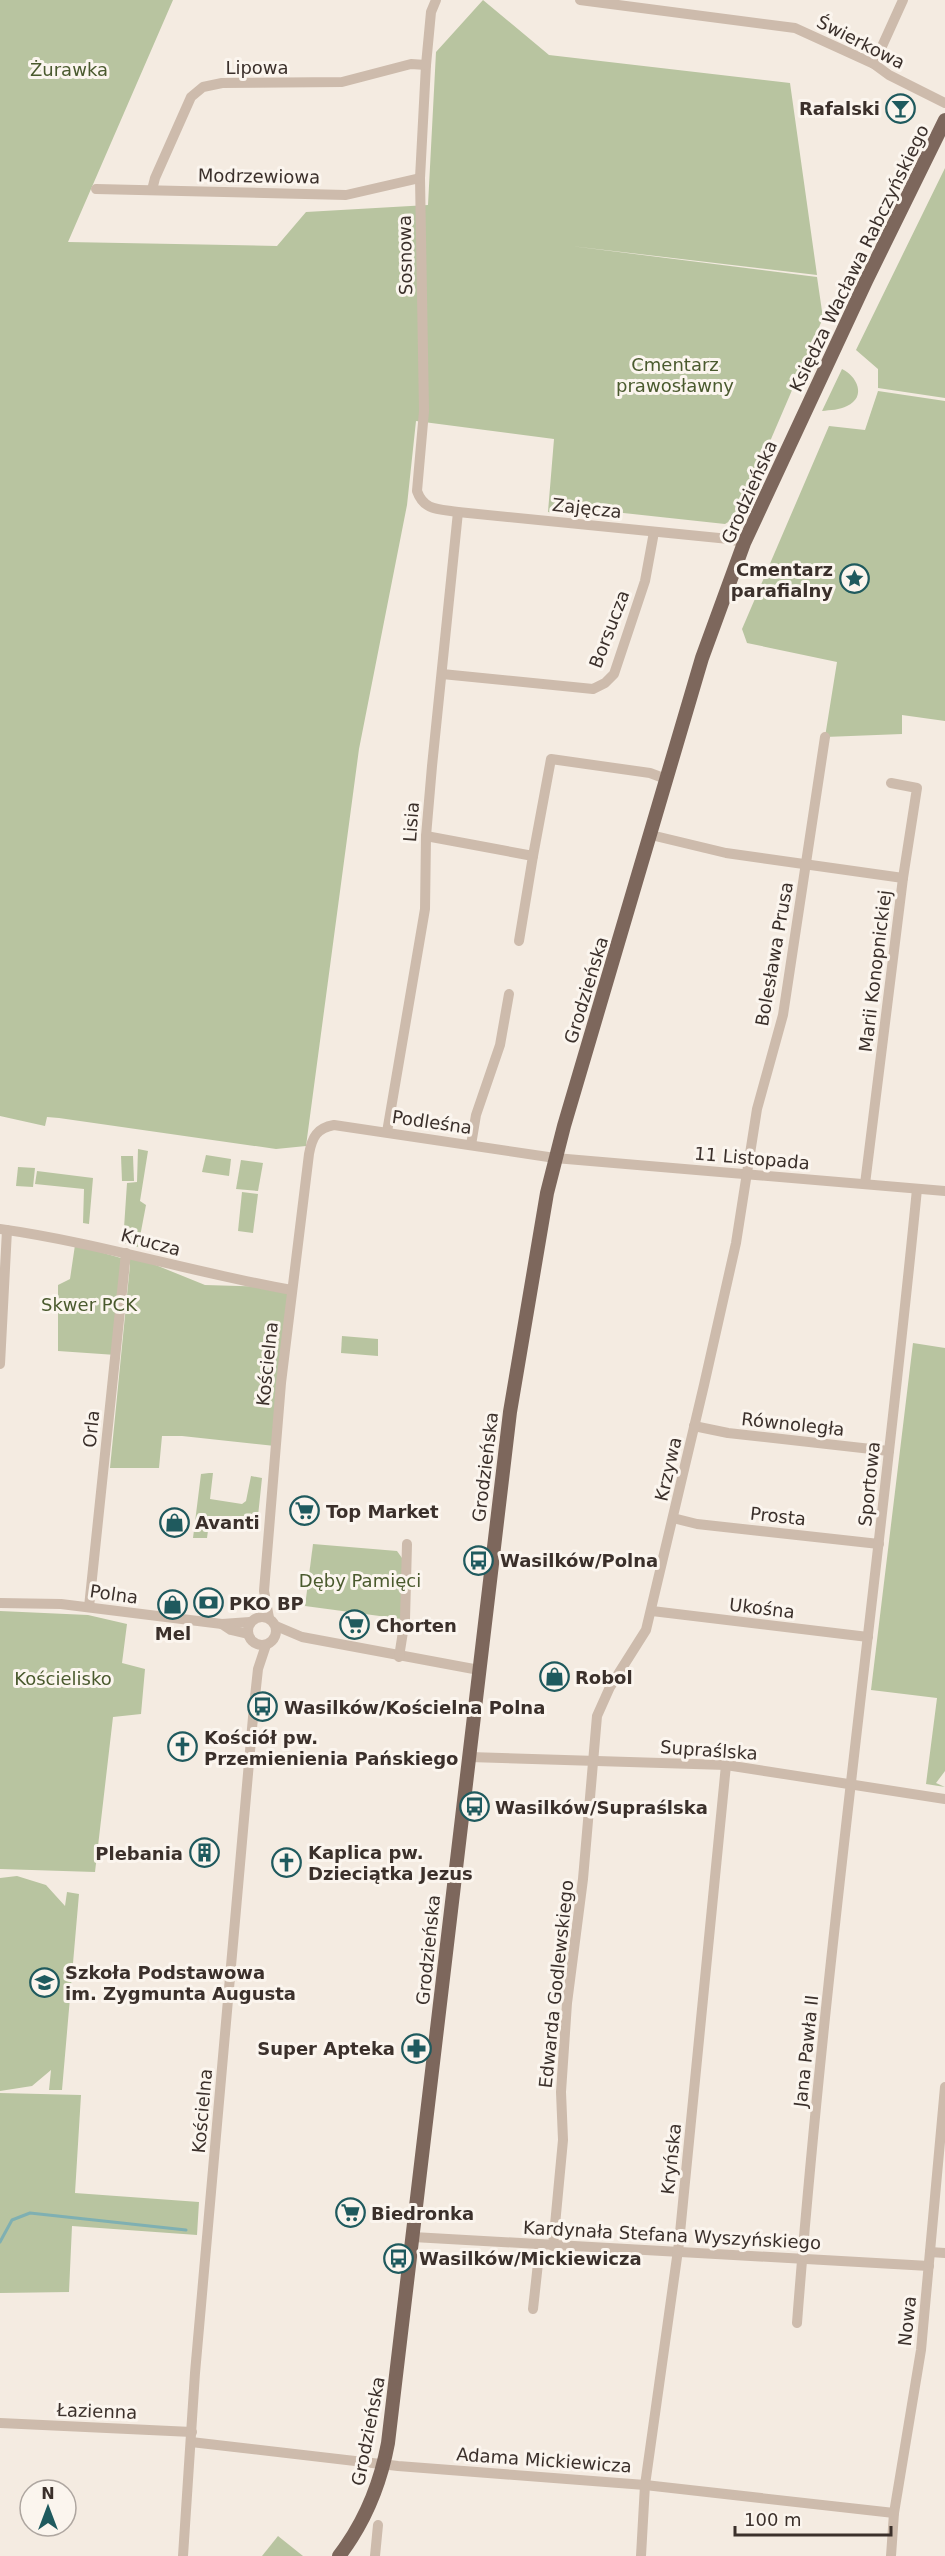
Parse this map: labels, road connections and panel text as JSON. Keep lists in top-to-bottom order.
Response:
{
  "streets": {
    "main road": ["Księdza Wacława Rabczyńskiego", "Grodzieńska"],
    "street": [
      "Świerkowa",
      "Lipowa",
      "Modrzewiowa",
      "Sosnowa",
      "Zajęcza",
      "Borsucza",
      "Lisia",
      "Bolesława Prusa",
      "Marii Konopnickiej",
      "Podleśna",
      "11 Listopada",
      "Krucza",
      "Kościelna",
      "Równoległa",
      "Orla",
      "Krzywa",
      "Sportowa",
      "Prosta",
      "Polna",
      "Ukośna",
      "Supraślska",
      "Edwarda Godlewskiego",
      "Jana Pawła II",
      "Kryńska",
      "Kardynała Stefana Wyszyńskiego",
      "Nowa",
      "Łazienna",
      "Adama Mickiewicza"
    ]
  },
  "crossings": [
    ["Lipowa", "Modrzewiowa"],
    ["Lipowa", "Sosnowa"],
    ["Modrzewiowa", "Sosnowa"],
    ["Sosnowa", "Zajęcza"],
    ["Księdza Wacława Rabczyńskiego", "Grodzieńska"],
    ["Grodzieńska", "Zajęcza"],
    ["Grodzieńska", "Podleśna"],
    ["Grodzieńska", "11 Listopada"],
    ["Grodzieńska", "Supraślska"],
    ["Grodzieńska", "Kardynała Stefana Wyszyńskiego"],
    ["Grodzieńska", "Adama Mickiewicza"],
    ["Zajęcza", "Borsucza"],
    ["Zajęcza", "Lisia"],
    ["Borsucza", "Lisia"],
    ["Lisia", "Podleśna"],
    ["Bolesława Prusa", "11 Listopada"],
    ["Bolesława Prusa", "Krzywa"],
    ["Marii Konopnickiej", "11 Listopada"],
    ["Podleśna", "11 Listopada"],
    ["Podleśna", "Kościelna"],
    ["11 Listopada", "Krzywa"],
    ["11 Listopada", "Sportowa"],
    ["Krucza", "Kościelna"],
    ["Krucza", "Orla"],
    ["Kościelna", "Polna"],
    ["Kościelna", "Łazienna"],
    ["Kościelna", "Adama Mickiewicza"],
    ["Równoległa", "Krzywa"],
    ["Równoległa", "Sportowa"],
    ["Orla", "Polna"],
    ["Krzywa", "Prosta"],
    ["Krzywa", "Ukośna"],
    ["Krzywa", "Supraślska"],
    ["Krzywa", "Edwarda Godlewskiego"],
    ["Sportowa", "Prosta"],
    ["Sportowa", "Ukośna"],
    ["Sportowa", "Supraślska"],
    ["Sportowa", "Jana Pawła II"],
    ["Supraślska", "Edwarda Godlewskiego"],
    ["Supraślska", "Jana Pawła II"],
    ["Supraślska", "Kryńska"],
    ["Edwarda Godlewskiego", "Kardynała Stefana Wyszyńskiego"],
    ["Jana Pawła II", "Kardynała Stefana Wyszyńskiego"],
    ["Kryńska", "Kardynała Stefana Wyszyńskiego"],
    ["Kryńska", "Adama Mickiewicza"],
    ["Kardynała Stefana Wyszyńskiego", "Nowa"],
    ["Nowa", "Adama Mickiewicza"],
    ["Łazienna", "Adama Mickiewicza"]
  ],
  "parks": [
    "Żurawka",
    "Cmentarz prawosławny",
    "Skwer PCK",
    "Dęby Pamięci",
    "Kościelisko"
  ],
  "places": {
    "bar": ["Rafalski"],
    "place": ["Cmentarz parafialny"],
    "supermarket": ["Top Market", "Chorten", "Biedronka"],
    "shop": ["Avanti", "Mel", "Robol"],
    "bus stop": [
      "Wasilków/Polna",
      "Wasilków/Kościelna Polna",
      "Wasilków/Supraślska",
      "Wasilków/Mickiewicza"
    ],
    "bank": ["PKO BP"],
    "church": ["Kościół pw. Przemienienia Pańskiego", "Kaplica pw. Dzieciątka Jezus"],
    "building": ["Plebania"],
    "school or university": ["Szkoła Podstawowa im. Zygmunta Augusta"],
    "pharmacy": ["Super Apteka"]
  },
  "scale_bar": "100 m",
  "north": "top"
}
